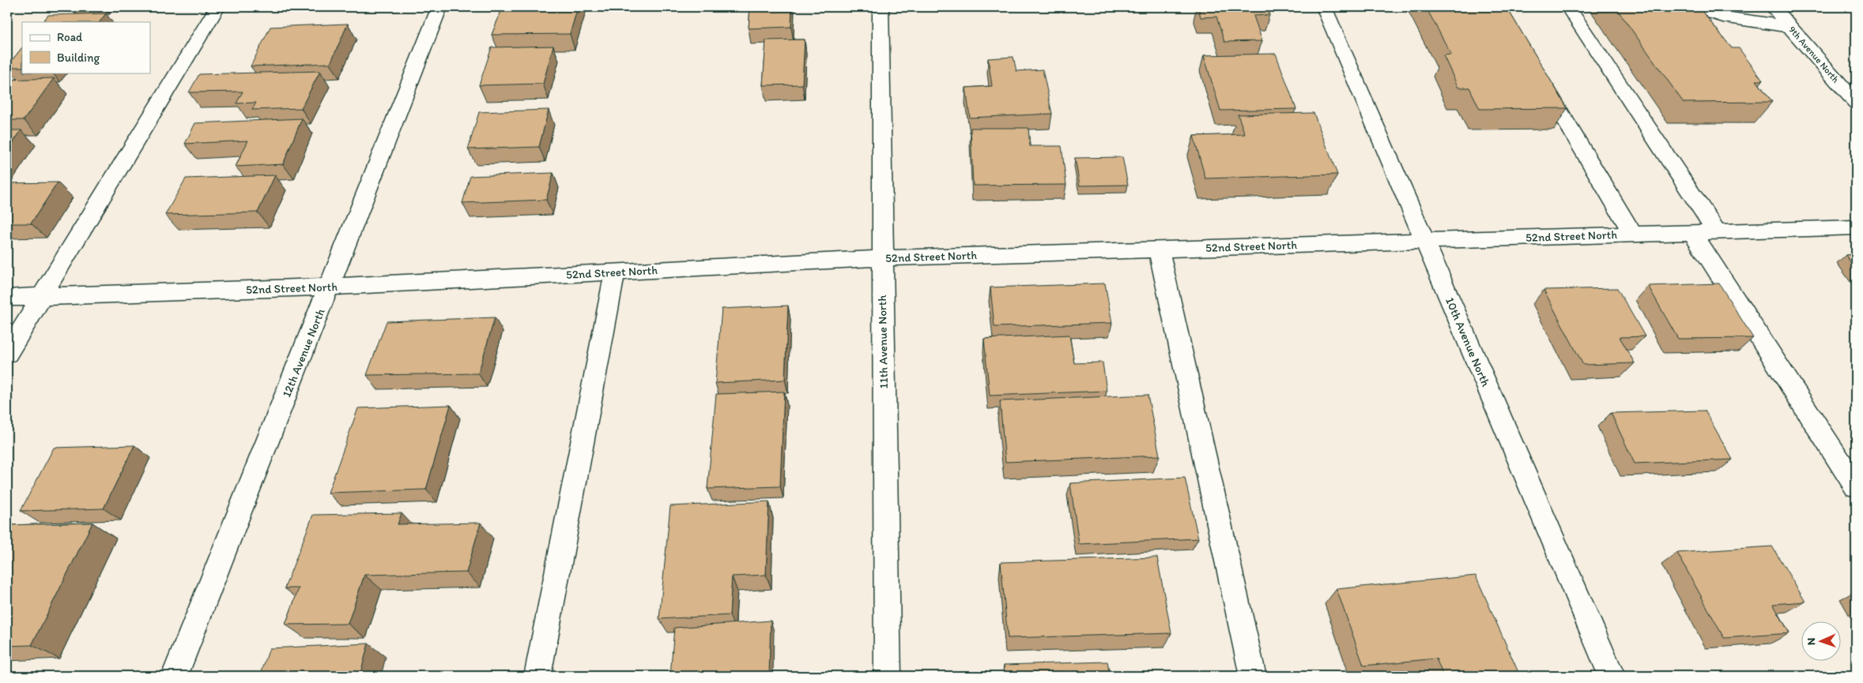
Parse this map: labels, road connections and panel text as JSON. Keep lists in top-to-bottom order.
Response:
{
  "streets": {
    "street": [
      "9th Avenue North",
      "52nd Street North",
      "11th Avenue North",
      "10th Avenue North",
      "12th Avenue North"
    ]
  },
  "crossings": [
    ["52nd Street North", "11th Avenue North"],
    ["52nd Street North", "10th Avenue North"],
    ["52nd Street North", "12th Avenue North"]
  ],
  "legend": ["Road", "Building"],
  "north": "left"
}
